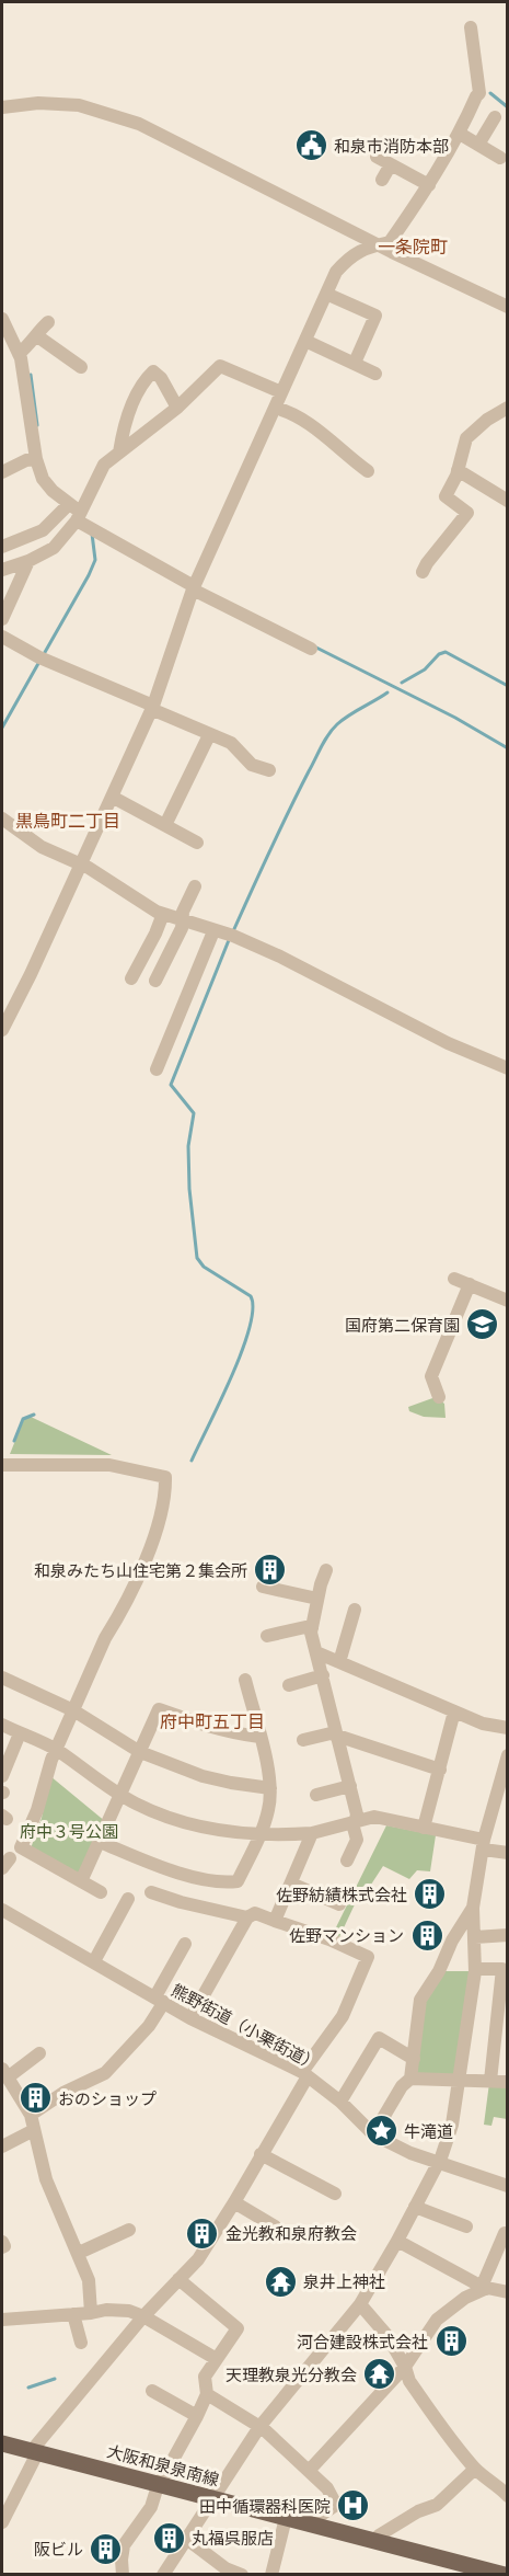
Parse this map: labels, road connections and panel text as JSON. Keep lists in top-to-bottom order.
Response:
{
  "streets": {
    "main road": ["大阪和泉泉南線"],
    "street": ["熊野街道（小栗街道）"]
  },
  "districts": ["一条院町", "黒鳥町二丁目", "府中町五丁目"],
  "parks": ["府中３号公園"],
  "places": {
    "public building": ["和泉市消防本部"],
    "school or university": ["国府第二保育園"],
    "building": [
      "和泉みたち山住宅第２集会所",
      "佐野紡績株式会社",
      "佐野マンション",
      "おのショップ",
      "金光教和泉府教会",
      "河合建設株式会社",
      "丸福呉服店",
      "阪ビル"
    ],
    "place": ["牛滝道"],
    "temple": ["泉井上神社", "天理教泉光分教会"],
    "hospital": ["田中循環器科医院"]
  }
}
